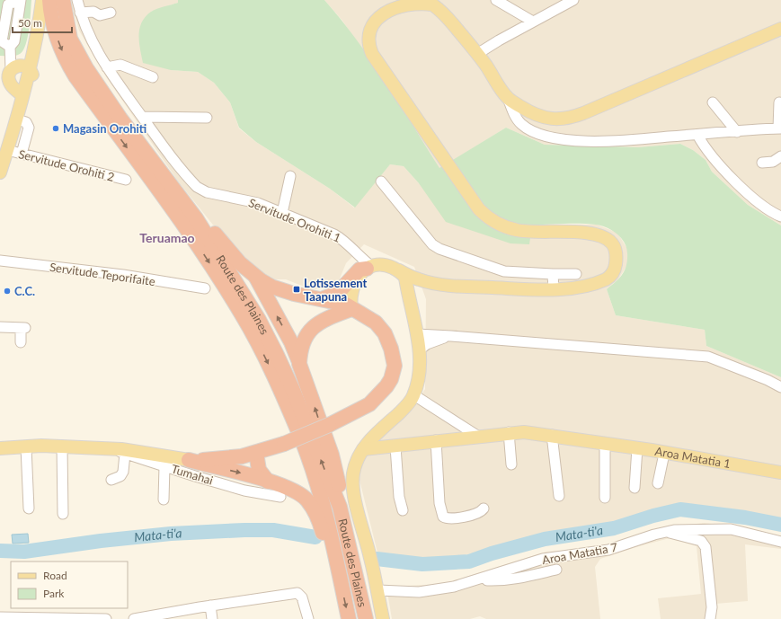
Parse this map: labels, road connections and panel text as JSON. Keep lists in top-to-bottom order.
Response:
{
  "streets": {
    "highway": ["Route des Plaines"],
    "main road": ["Aroa Matatia 1"],
    "street": [
      "Servitude Orohiti 2",
      "Servitude Orohiti 1",
      "Servitude Teporifaite",
      "Tumahai",
      "Aroa Matatia 7"
    ]
  },
  "crossings": [
    ["Route des Plaines", "Aroa Matatia 1"],
    ["Route des Plaines", "Aroa Matatia 7"]
  ],
  "districts": ["Teruamao"],
  "water": ["Mata-ti'a"],
  "places": {
    "other": ["Magasin Orohiti", "C.C."],
    "transit": ["Lotissement Taapuna"]
  },
  "legend": ["Road", "Park"],
  "scale_bar": "50 m"
}
